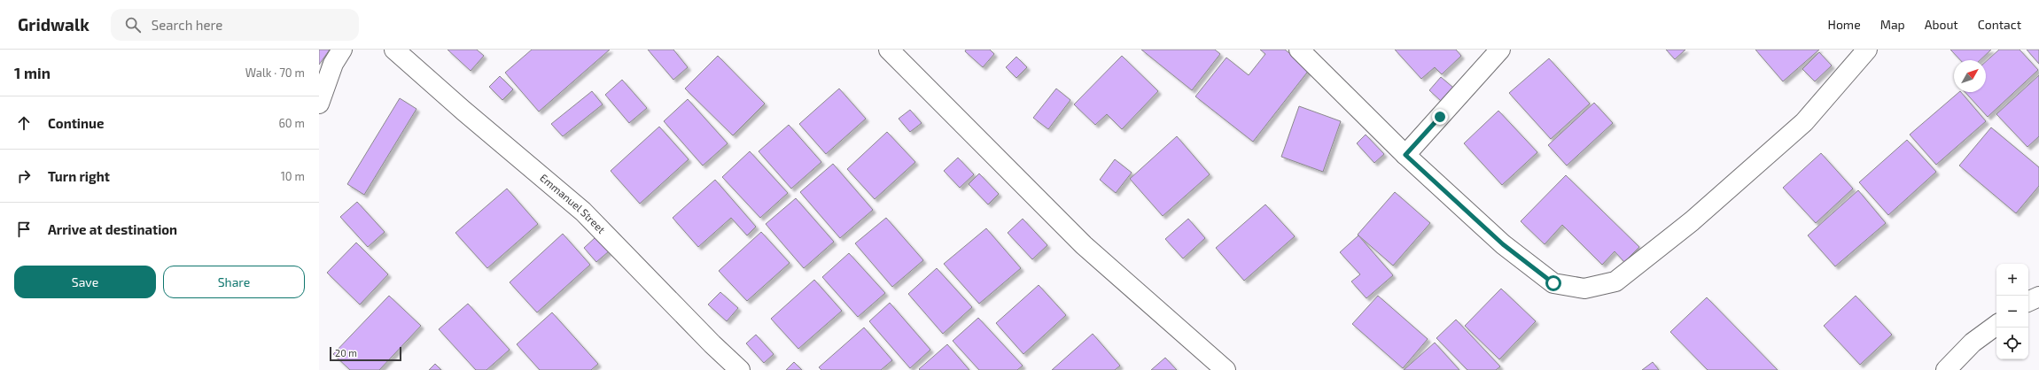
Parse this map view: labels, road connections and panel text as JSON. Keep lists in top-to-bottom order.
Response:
{
  "streets": {
    "street": ["Emmanuel Street"]
  },
  "scale_bar": "20 m",
  "north": "top right",
  "page": {
    "header": "Gridwalk",
    "search": "Search here",
    "nav": [
      "Home",
      "Map",
      "About",
      "Contact"
    ],
    "heading": ["1 min", "Walk · 70 m"],
    "list": [
      ["Continue", "60 m"],
      ["Turn right", "10 m"],
      "Arrive at destination"
    ],
    "buttons": ["Save", "Share"],
    "map_buttons": ["+", "−"],
    "scale": "20 m"
  }
}
